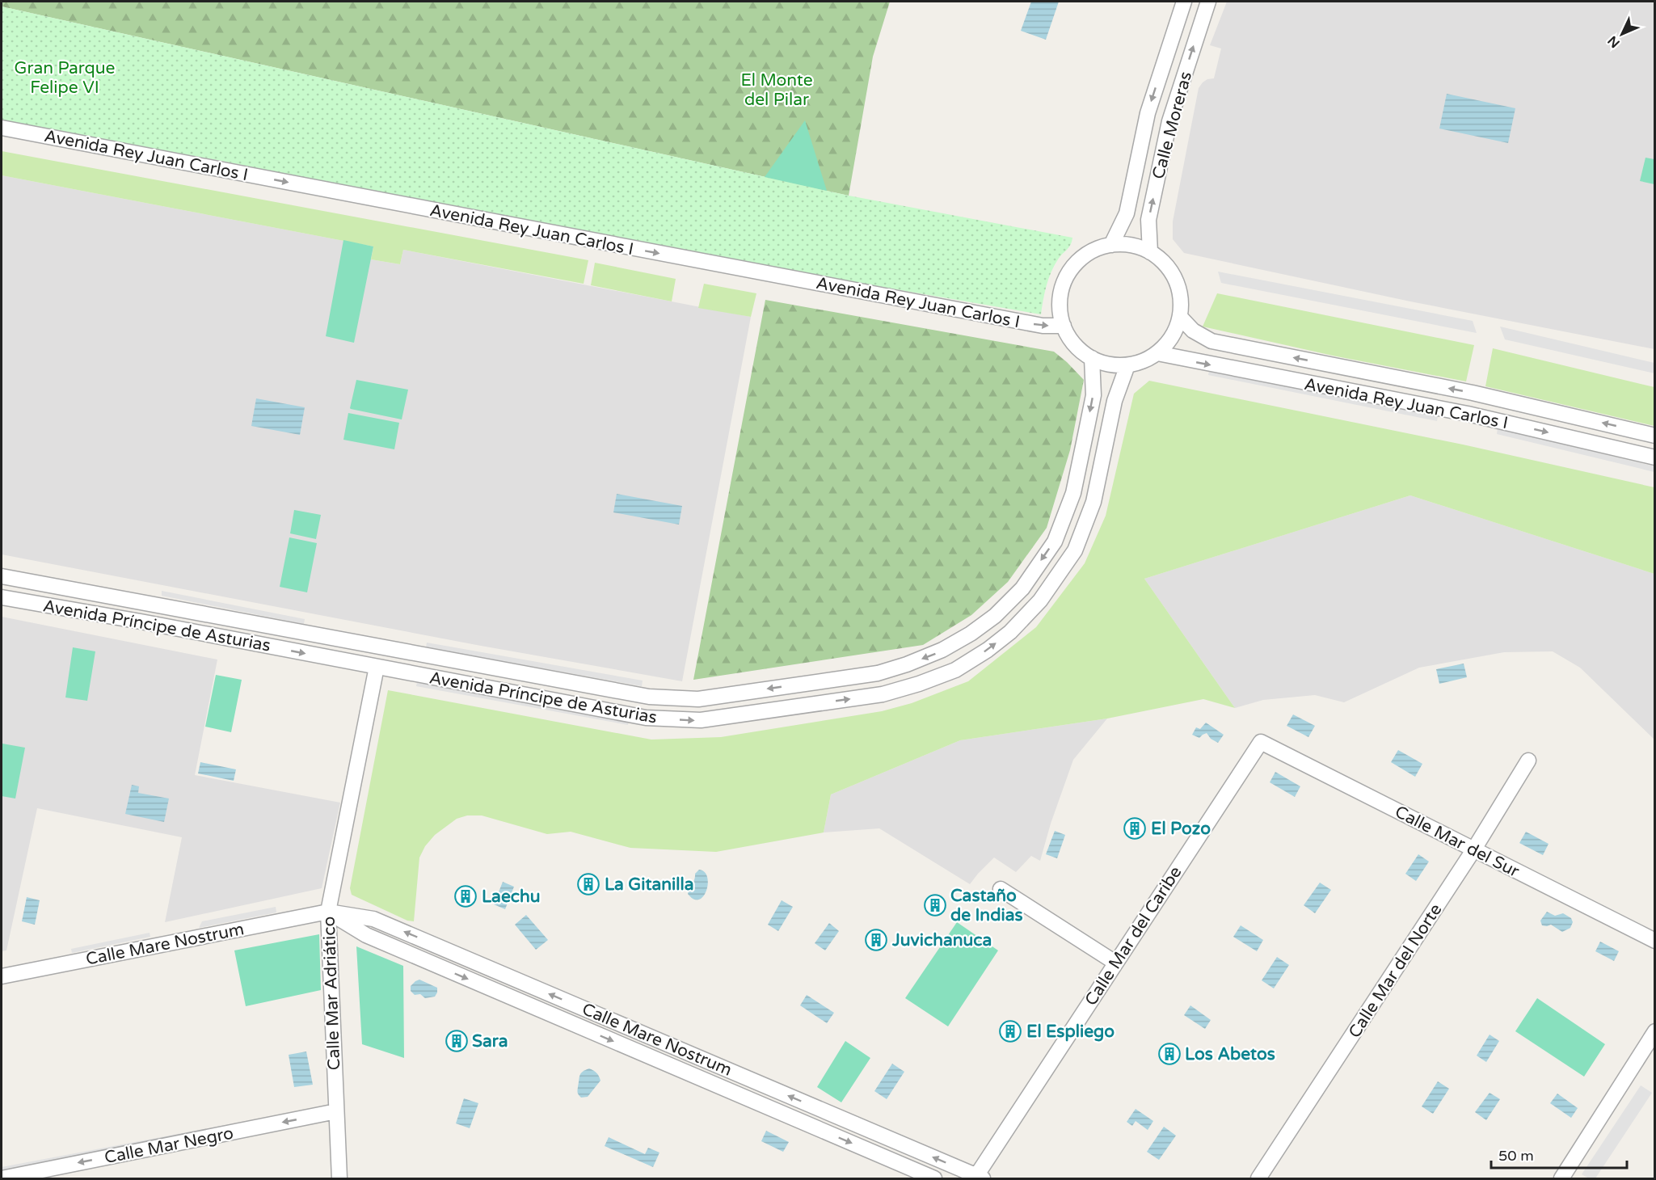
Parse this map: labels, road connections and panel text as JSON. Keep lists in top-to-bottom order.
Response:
{
  "streets": {
    "street": [
      "Calle Moreras",
      "Avenida Rey Juan Carlos I",
      "Avenida Príncipe de Asturias",
      "Calle Mar del Sur",
      "Calle Mar del Caribe",
      "Calle Mare Nostrum",
      "Calle Mar del Norte",
      "Calle Mar Adriático",
      "Calle Mar Negro"
    ]
  },
  "crossings": [
    ["Calle Moreras", "Avenida Rey Juan Carlos I"],
    ["Calle Moreras", "Avenida Príncipe de Asturias"],
    ["Avenida Rey Juan Carlos I", "Avenida Príncipe de Asturias"],
    ["Avenida Príncipe de Asturias", "Calle Mar Adriático"],
    ["Calle Mar del Sur", "Calle Mar del Caribe"],
    ["Calle Mar del Sur", "Calle Mar del Norte"],
    ["Calle Mar del Caribe", "Calle Mare Nostrum"],
    ["Calle Mare Nostrum", "Calle Mar Adriático"],
    ["Calle Mar Adriático", "Calle Mar Negro"]
  ],
  "one_way": ["Calle Mar Negro"],
  "parks": ["Gran Parque Felipe VI", "El Monte del Pilar"],
  "places": {
    "building": [
      "El Pozo",
      "La Gitanilla",
      "Laechu",
      "Castaño de Indias",
      "Juvichanuca",
      "El Espliego",
      "Sara",
      "Los Abetos"
    ]
  },
  "scale_bar": "50 m",
  "north": "bottom left"
}
